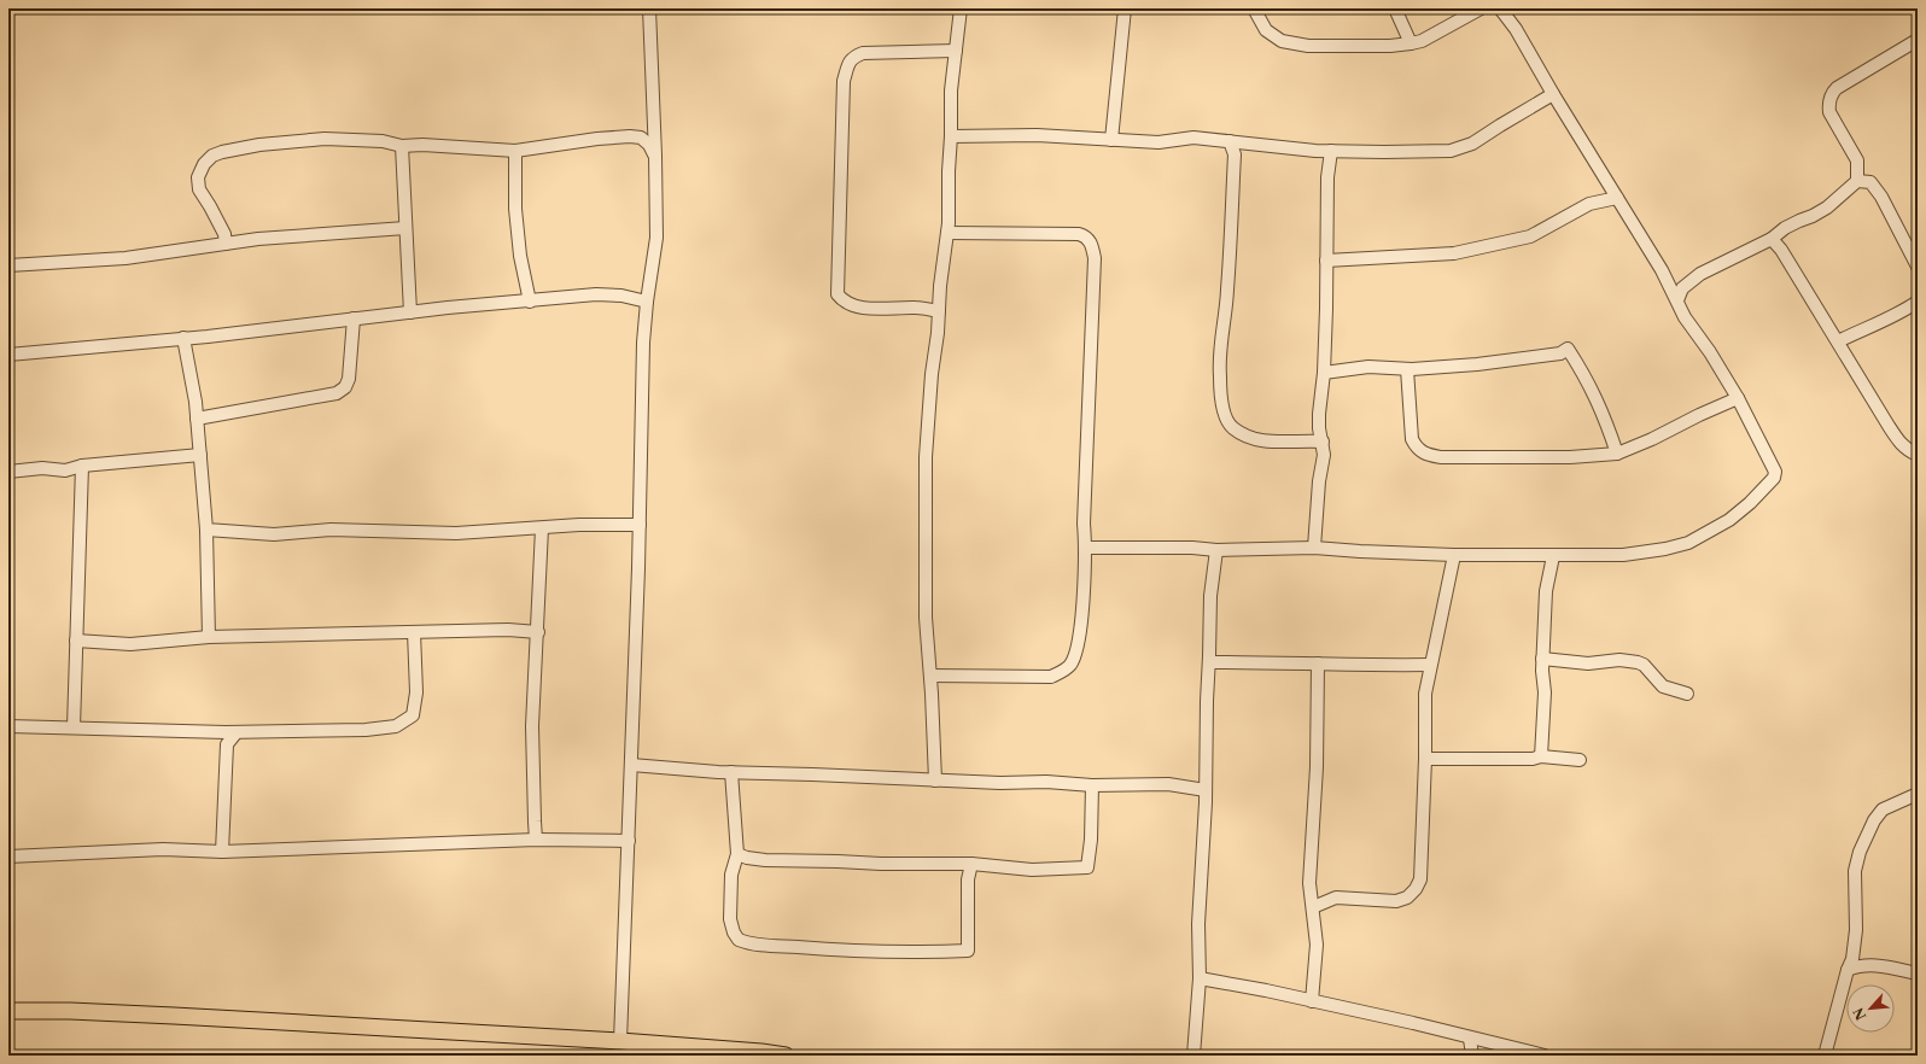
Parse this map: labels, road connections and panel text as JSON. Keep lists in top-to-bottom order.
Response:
{
  "north": "bottom left"
}
